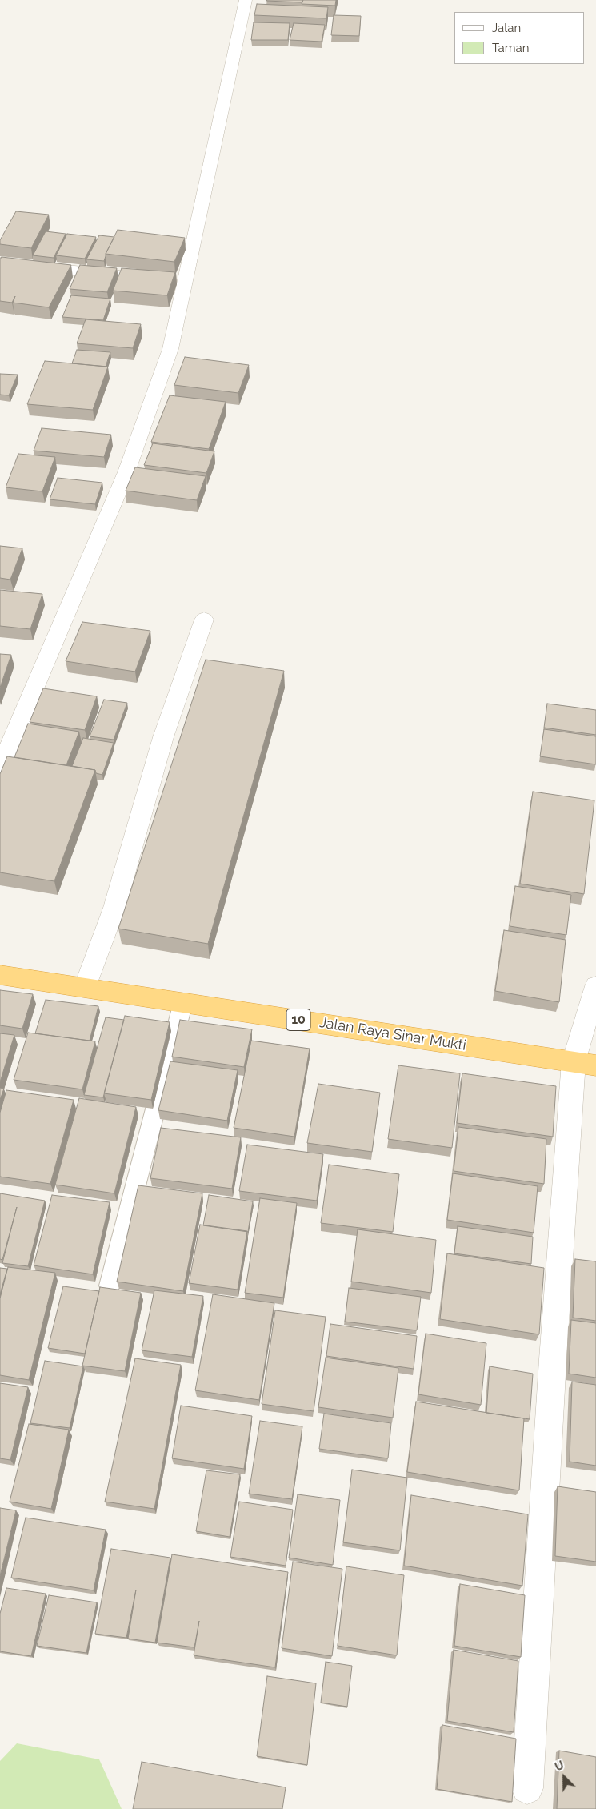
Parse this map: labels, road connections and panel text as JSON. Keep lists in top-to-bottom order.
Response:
{
  "streets": {
    "highway": ["10", "Jalan Raya Sinar Mukti"]
  },
  "legend": ["Jalan", "Taman"],
  "north": "top left"
}
